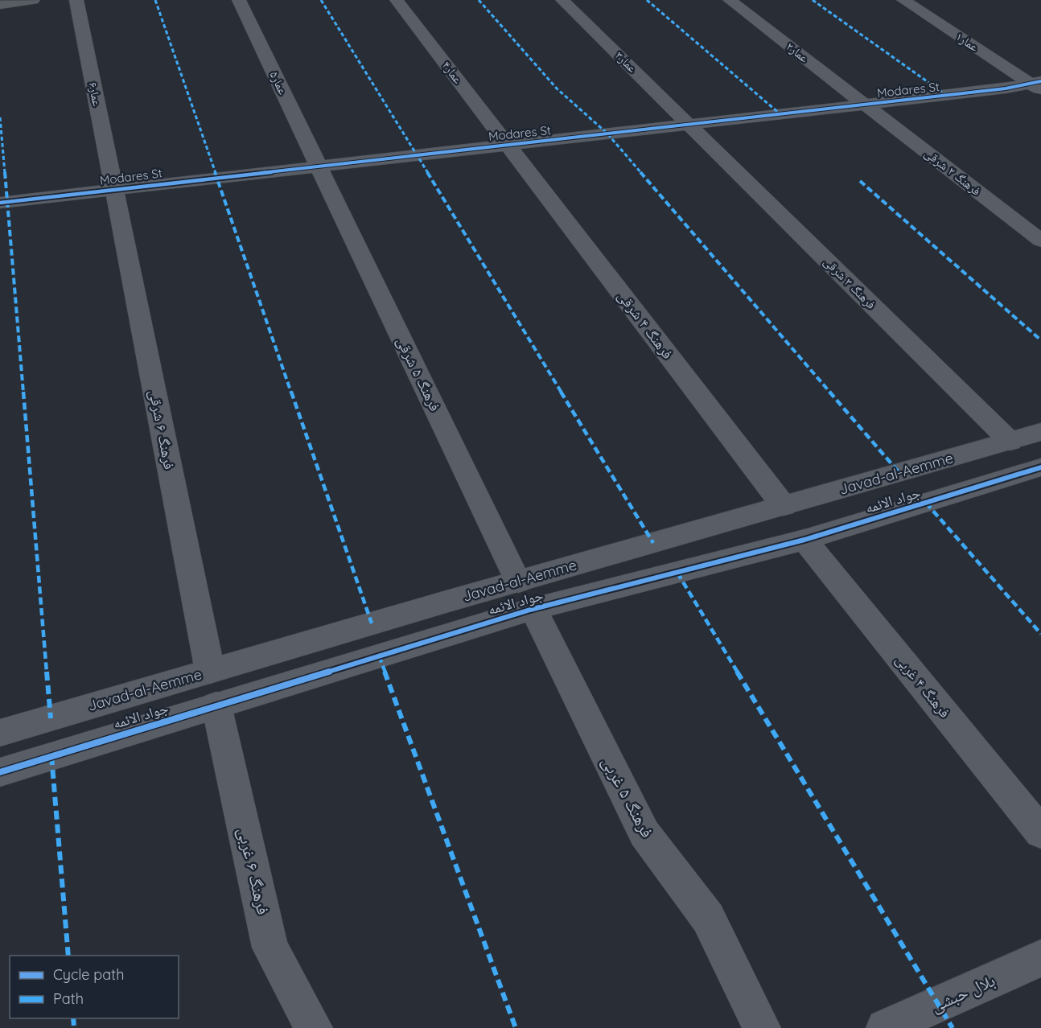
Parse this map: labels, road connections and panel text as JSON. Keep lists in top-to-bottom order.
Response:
{
  "streets": {
    "street": [
      "عمار۱",
      "عمار۲",
      "عمار۳",
      "عمار۴",
      "عمار۵",
      "Modares St",
      "عمار۶",
      "فرهنگ ۲ شرقی",
      "فرهنگ ۳ شرقی",
      "فرهنگ ۴ شرقی",
      "فرهنگ ۵ شرقی",
      "فرهنگ ۶ شرقی",
      "Javad-al-Aemme",
      "جواد الائمه",
      "فرهنگ ۴ غربی",
      "فرهنگ ۵ غربی",
      "فرهنگ ۶ غربی",
      "بلال حبشی"
    ]
  },
  "crossings": [
    ["عمار۱", "Modares St"],
    ["عمار۲", "Modares St"],
    ["عمار۲", "فرهنگ ۲ شرقی"],
    ["عمار۳", "Modares St"],
    ["عمار۳", "فرهنگ ۳ شرقی"],
    ["عمار۴", "Modares St"],
    ["عمار۴", "فرهنگ ۴ شرقی"],
    ["عمار۵", "Modares St"],
    ["عمار۵", "فرهنگ ۵ شرقی"],
    ["Modares St", "عمار۶"],
    ["Modares St", "فرهنگ ۲ شرقی"],
    ["Modares St", "فرهنگ ۳ شرقی"],
    ["Modares St", "فرهنگ ۴ شرقی"],
    ["Modares St", "فرهنگ ۵ شرقی"],
    ["Modares St", "فرهنگ ۶ شرقی"],
    ["عمار۶", "فرهنگ ۶ شرقی"],
    ["فرهنگ ۳ شرقی", "Javad-al-Aemme"],
    ["فرهنگ ۴ شرقی", "Javad-al-Aemme"],
    ["فرهنگ ۵ شرقی", "Javad-al-Aemme"],
    ["فرهنگ ۵ شرقی", "جواد الائمه"],
    ["فرهنگ ۵ شرقی", "فرهنگ ۵ غربی"],
    ["فرهنگ ۶ شرقی", "Javad-al-Aemme"],
    ["Javad-al-Aemme", "جواد الائمه"],
    ["Javad-al-Aemme", "فرهنگ ۵ غربی"],
    ["جواد الائمه", "فرهنگ ۴ غربی"],
    ["جواد الائمه", "فرهنگ ۵ غربی"],
    ["جواد الائمه", "فرهنگ ۶ غربی"]
  ],
  "legend": ["Cycle path", "Path"]
}
